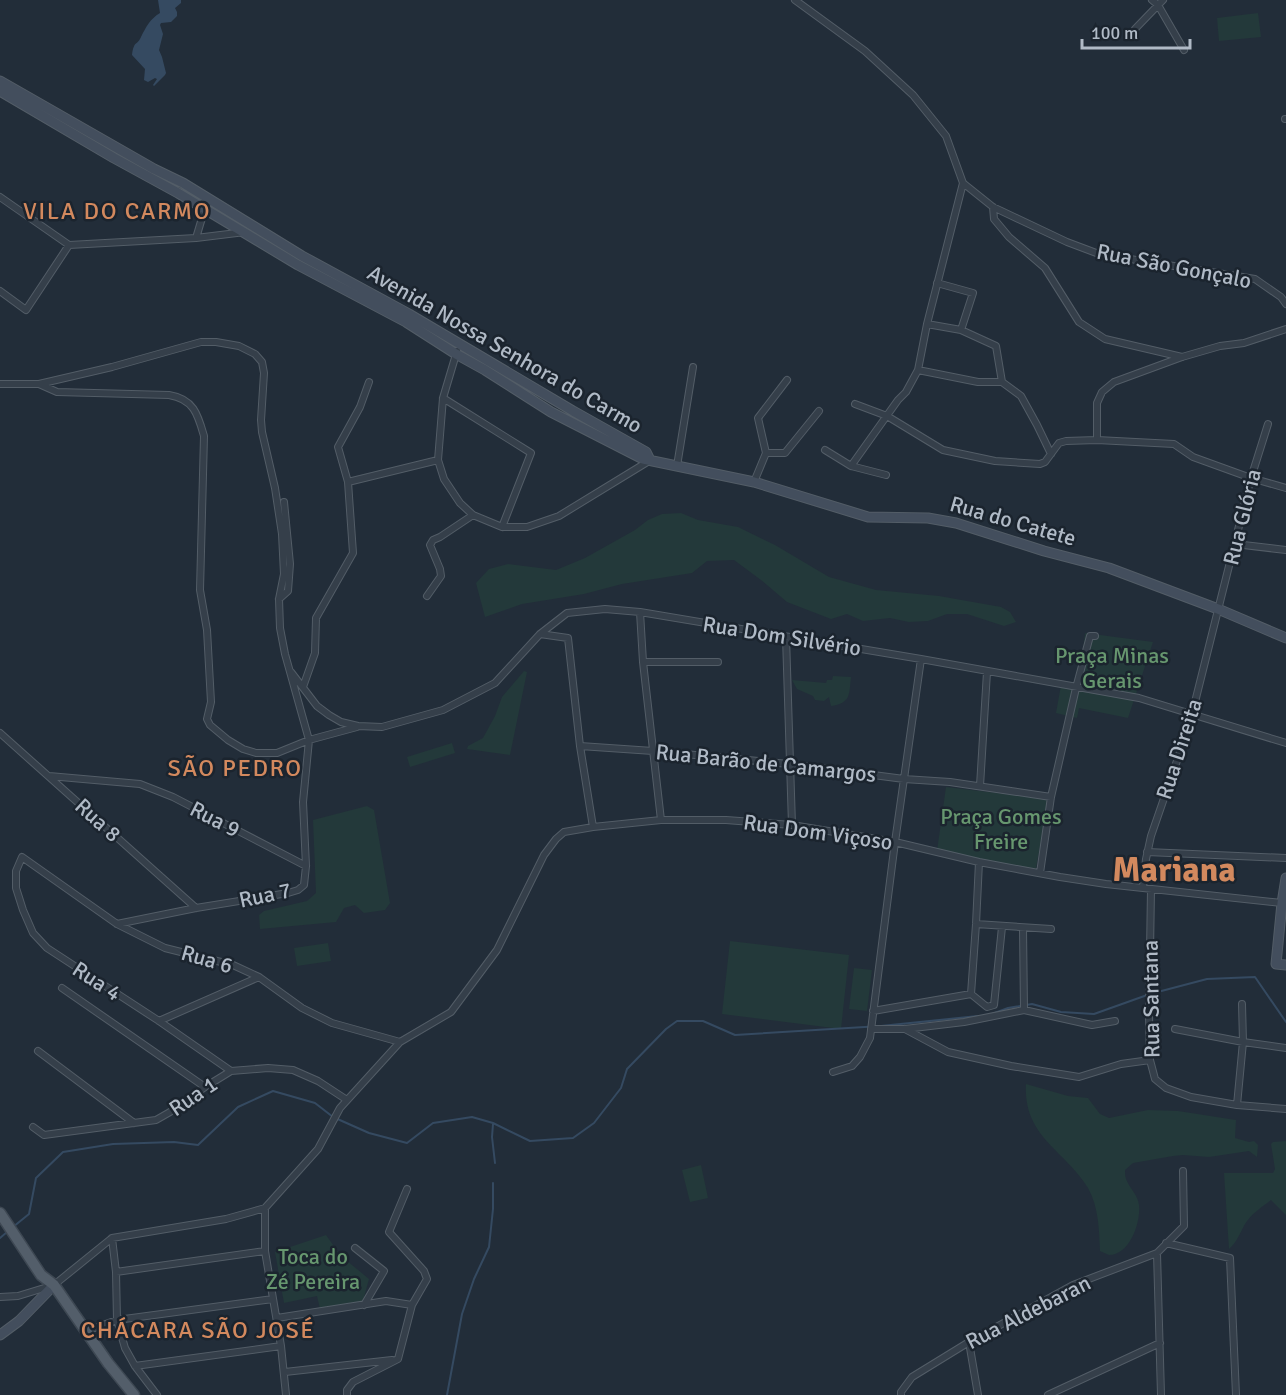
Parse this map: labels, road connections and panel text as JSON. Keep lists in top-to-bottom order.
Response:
{
  "streets": {
    "street": [
      "Rua São Gonçalo",
      "Avenida Nossa Senhora do Carmo",
      "Rua Glória",
      "Rua do Catete",
      "Rua Dom Silvério",
      "Rua Direita",
      "Rua Barão de Camargos",
      "Rua 9",
      "Rua 8",
      "Rua Dom Viçoso",
      "Rua 7",
      "Rua 6",
      "Rua 4",
      "Rua Santana",
      "Rua 1",
      "Rua Aldebaran"
    ]
  },
  "crossings": [
    ["Avenida Nossa Senhora do Carmo", "Rua do Catete"],
    ["Rua Glória", "Rua do Catete"],
    ["Rua Glória", "Rua Direita"],
    ["Rua do Catete", "Rua Direita"],
    ["Rua Direita", "Rua Dom Viçoso"],
    ["Rua 9", "Rua 8"],
    ["Rua 9", "Rua 7"],
    ["Rua 8", "Rua 7"],
    ["Rua Dom Viçoso", "Rua 6"],
    ["Rua Dom Viçoso", "Rua Santana"],
    ["Rua Dom Viçoso", "Rua 1"],
    ["Rua 7", "Rua 6"],
    ["Rua 6", "Rua 4"],
    ["Rua 4", "Rua 1"]
  ],
  "districts": [
    "VILA DO CARMO",
    "SÃO PEDRO",
    "Mariana",
    "CHÁCARA SÃO JOSÉ"
  ],
  "parks": ["Praça Minas Gerais", "Praça Gomes Freire", "Toca do Zé Pereira"],
  "scale_bar": "100 m"
}
